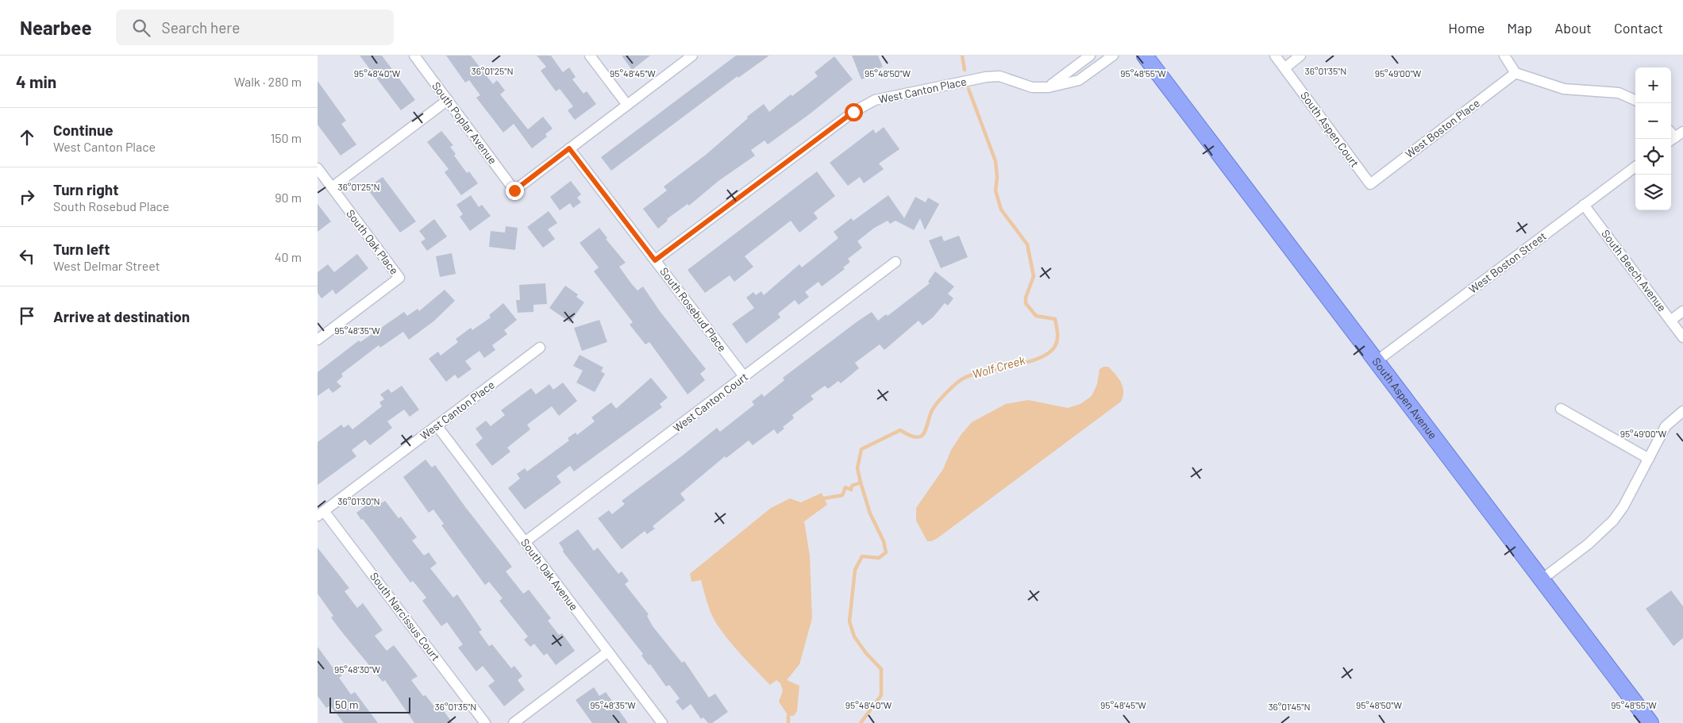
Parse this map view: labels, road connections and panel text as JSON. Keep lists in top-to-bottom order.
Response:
{
  "streets": {
    "main road": ["South Aspen Avenue"],
    "street": [
      "West Canton Place",
      "South Poplar Avenue",
      "West Boston Place",
      "South Aspen Court",
      "South Oak Place",
      "West Boston Street",
      "South Beech Avenue",
      "South Rosebud Place",
      "West Canton Court",
      "South Oak Avenue",
      "South Narcissus Court"
    ]
  },
  "crossings": [
    ["West Canton Place", "South Rosebud Place"],
    ["West Canton Place", "South Oak Avenue"],
    ["West Canton Place", "South Narcissus Court"],
    ["South Poplar Avenue", "South Rosebud Place"],
    ["West Boston Place", "South Aspen Court"],
    ["West Boston Street", "South Beech Avenue"],
    ["West Boston Street", "South Aspen Avenue"],
    ["South Rosebud Place", "West Canton Court"],
    ["West Canton Court", "South Oak Avenue"]
  ],
  "water": ["Wolf Creek"],
  "scale_bar": "50 m",
  "page": {
    "header": "Nearbee",
    "search": "Search here",
    "nav": [
      "Home",
      "Map",
      "About",
      "Contact"
    ],
    "heading": ["4 min", "Walk · 280 m"],
    "map_buttons": ["+", "−"],
    "list": [
      ["Continue", "West Canton Place", "150 m"],
      ["Turn right", "South Rosebud Place", "90 m"],
      ["Turn left", "West Delmar Street", "40 m"],
      "Arrive at destination"
    ],
    "scale": "50 m"
  },
  "coordinates": [
    "36°01'25\"N",
    "36°01'35\"N",
    "95°48'45\"W",
    "95°49'00\"W",
    "95°48'40\"W",
    "95°48'50\"W",
    "95°48'55\"W",
    "95°48'35\"W",
    "36°01'30\"N",
    "95°48'30\"W",
    "36°01'45\"N"
  ]
}
